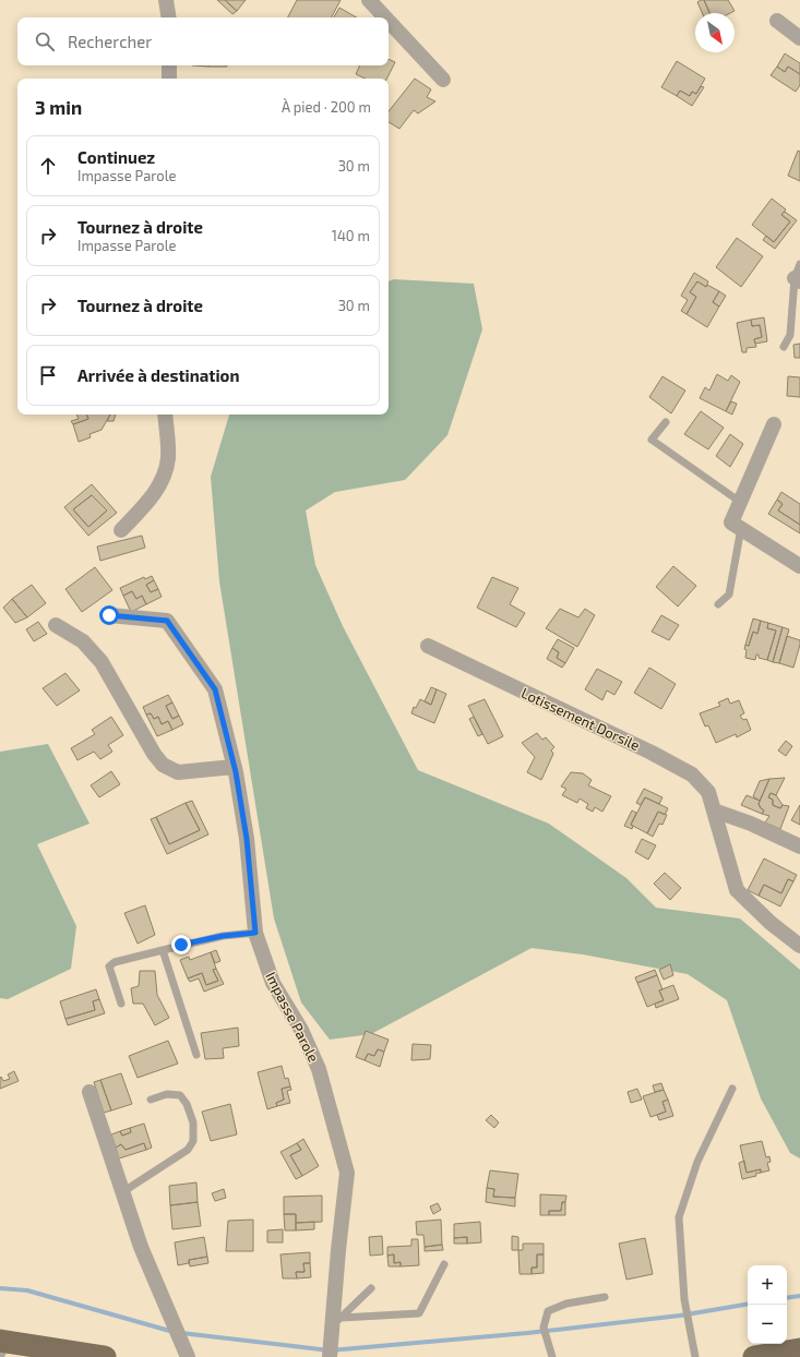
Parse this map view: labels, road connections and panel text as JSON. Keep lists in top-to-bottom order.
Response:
{
  "streets": {
    "street": ["Lotissement Dorsile", "Impasse Parole"]
  },
  "north": "bottom right",
  "page": {
    "search": "Rechercher",
    "heading": ["3 min", "À pied · 200 m"],
    "list": [
      ["Continuez", "Impasse Parole", "30 m"],
      ["Tournez à droite", "Impasse Parole", "140 m"],
      ["Tournez à droite", "30 m"],
      "Arrivée à destination"
    ],
    "map_buttons": ["+", "−"]
  }
}
